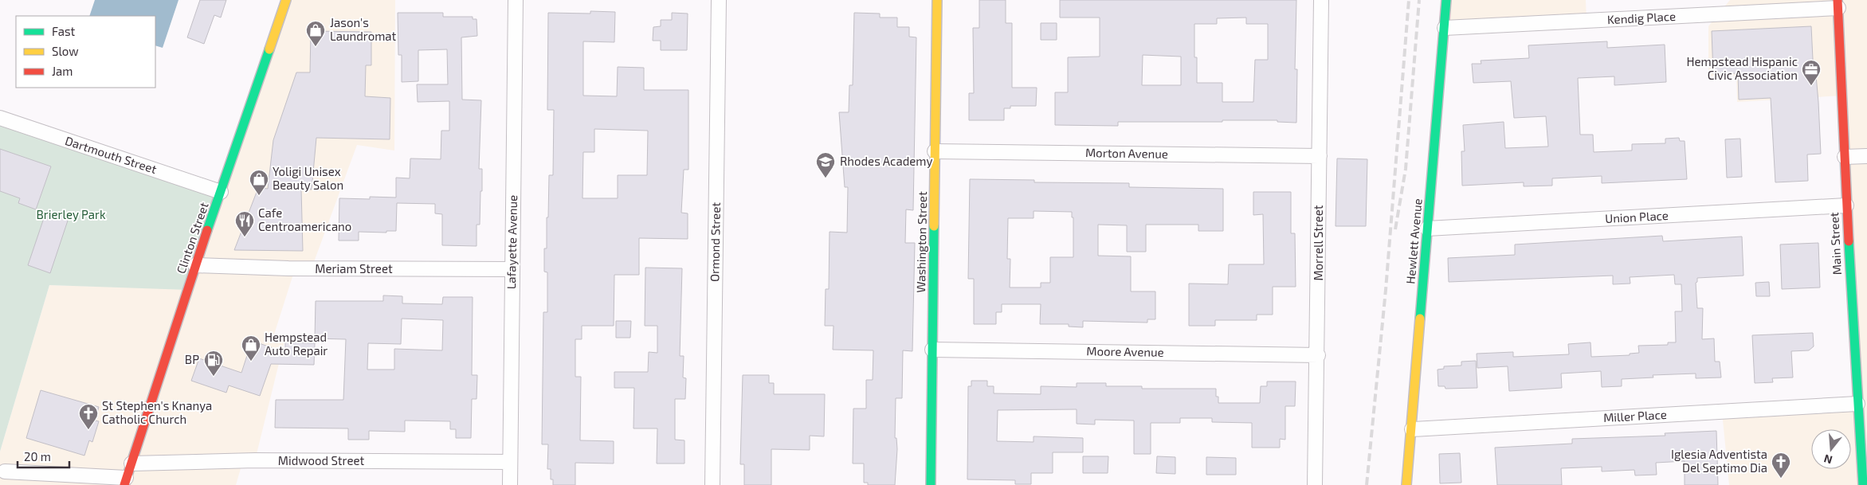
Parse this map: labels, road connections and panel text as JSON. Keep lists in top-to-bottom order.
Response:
{
  "streets": {
    "main road": [
      "Clinton Street",
      "Hewlett Avenue",
      "Washington Street",
      "Main Street"
    ],
    "street": [
      "Kendig Place",
      "Morton Avenue",
      "Dartmouth Street",
      "Union Place",
      "Lafayette Avenue",
      "Ormond Street",
      "Morrell Street",
      "Meriam Street",
      "Moore Avenue",
      "Miller Place",
      "Midwood Street"
    ]
  },
  "crossings": [
    ["Kendig Place", "Hewlett Avenue"],
    ["Kendig Place", "Main Street"],
    ["Morton Avenue", "Washington Street"],
    ["Morton Avenue", "Morrell Street"],
    ["Dartmouth Street", "Clinton Street"],
    ["Union Place", "Hewlett Avenue"],
    ["Union Place", "Main Street"],
    ["Clinton Street", "Meriam Street"],
    ["Clinton Street", "Midwood Street"],
    ["Hewlett Avenue", "Miller Place"],
    ["Lafayette Avenue", "Meriam Street"],
    ["Lafayette Avenue", "Midwood Street"],
    ["Washington Street", "Moore Avenue"],
    ["Morrell Street", "Moore Avenue"],
    ["Main Street", "Miller Place"]
  ],
  "parks": ["Brierley Park"],
  "places": {
    "shop": ["Jason's Laundromat", "Yoligi Unisex Beauty Salon", "Hempstead Auto Repair"],
    "office": ["Hempstead Hispanic Civic Association"],
    "school or university": ["Rhodes Academy"],
    "restaurant": ["Cafe Centroamericano"],
    "fuel station": ["BP"],
    "church": ["St Stephen's Knanya Catholic Church", "Iglesia Adventista Del Septimo Dia"]
  },
  "legend": ["Fast", "Slow", "Jam"],
  "scale_bar": "20 m",
  "north": "bottom"
}
